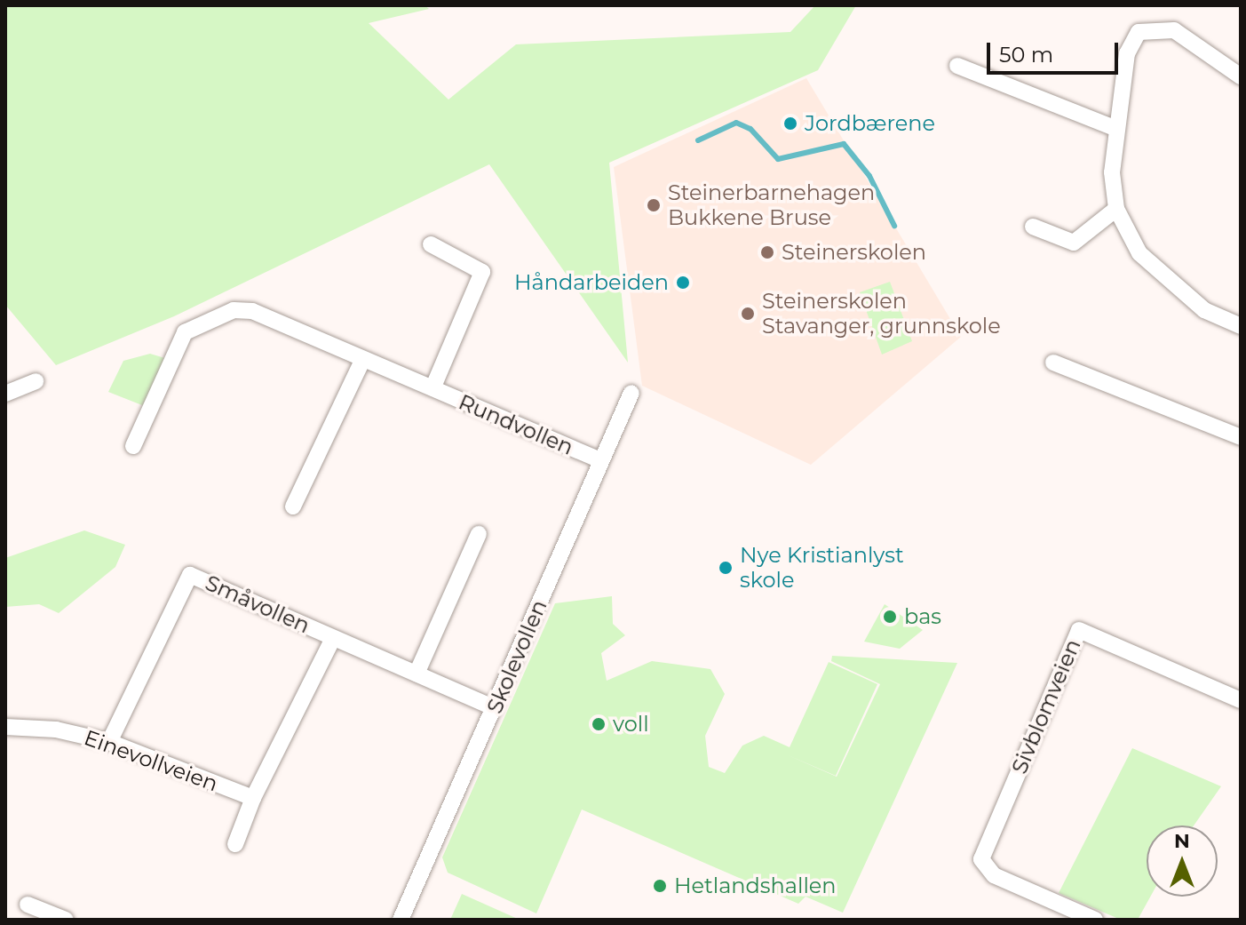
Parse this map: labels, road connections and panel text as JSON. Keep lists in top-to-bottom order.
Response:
{
  "streets": {
    "street": [
      "Rundvollen",
      "Småvollen",
      "Skolevollen",
      "Sivblomveien",
      "Einevollveien"
    ]
  },
  "crossings": [
    ["Rundvollen", "Skolevollen"],
    ["Småvollen", "Skolevollen"],
    ["Småvollen", "Einevollveien"]
  ],
  "places": [
    "Jordbærene",
    "Steinerbarnehagen Bukkene Bruse",
    "Steinerskolen",
    "Håndarbeiden",
    "Steinerskolen Stavanger, grunnskole",
    "Nye Kristianlyst skole",
    "bas",
    "voll",
    "Hetlandshallen"
  ],
  "scale_bar": "50 m",
  "north": "top"
}
